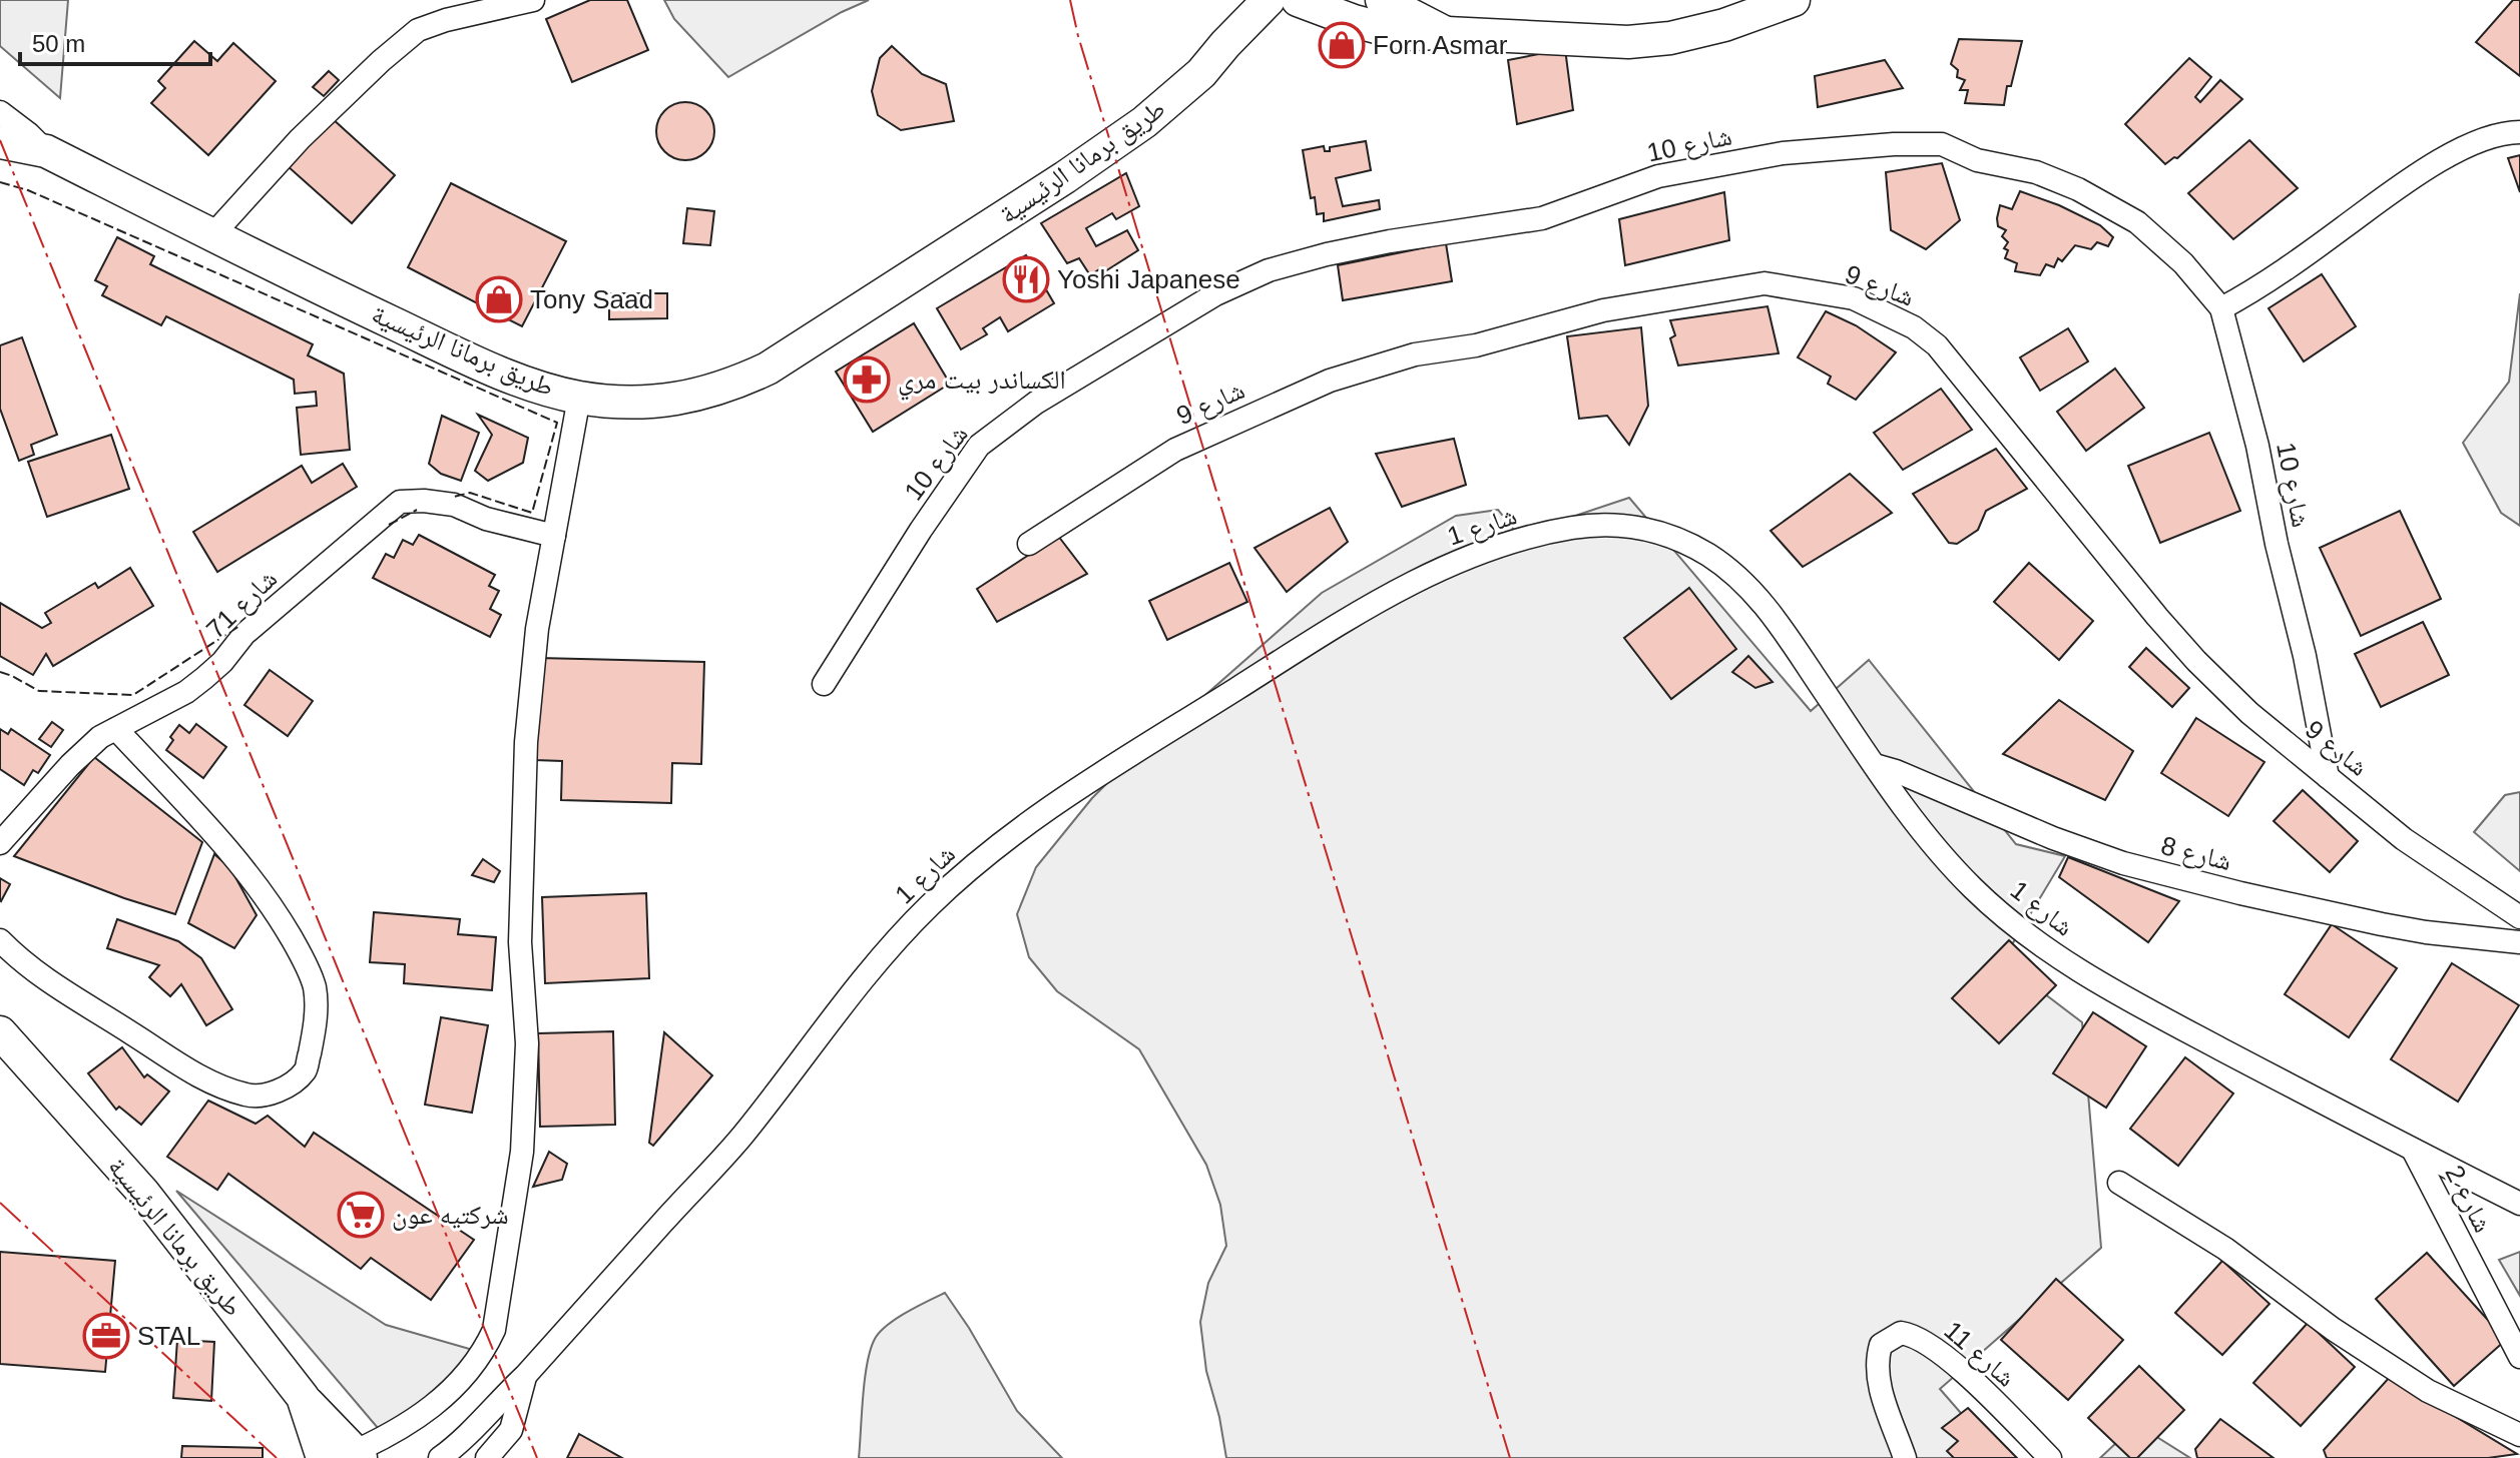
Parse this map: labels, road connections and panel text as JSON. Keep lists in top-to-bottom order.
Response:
{
  "streets": {
    "main road": ["طريق برمانا الرئيسية"],
    "street": [
      "شارع 10",
      "شارع 9",
      "شارع 1",
      "شارع 71",
      "شارع 8",
      "شارع 2",
      "شارع 11"
    ]
  },
  "crossings": [
    ["شارع 10", "شارع 9"],
    ["شارع 1", "شارع 8"],
    ["شارع 1", "شارع 2"]
  ],
  "places": {
    "shop": ["Forn Asmar", "Tony Saad"],
    "restaurant": ["Yoshi Japanese"],
    "pharmacy": ["الكساندر بيت مري"],
    "supermarket": ["شركتيه عون"],
    "office": ["STAL"]
  },
  "scale_bar": "50 m"
}
